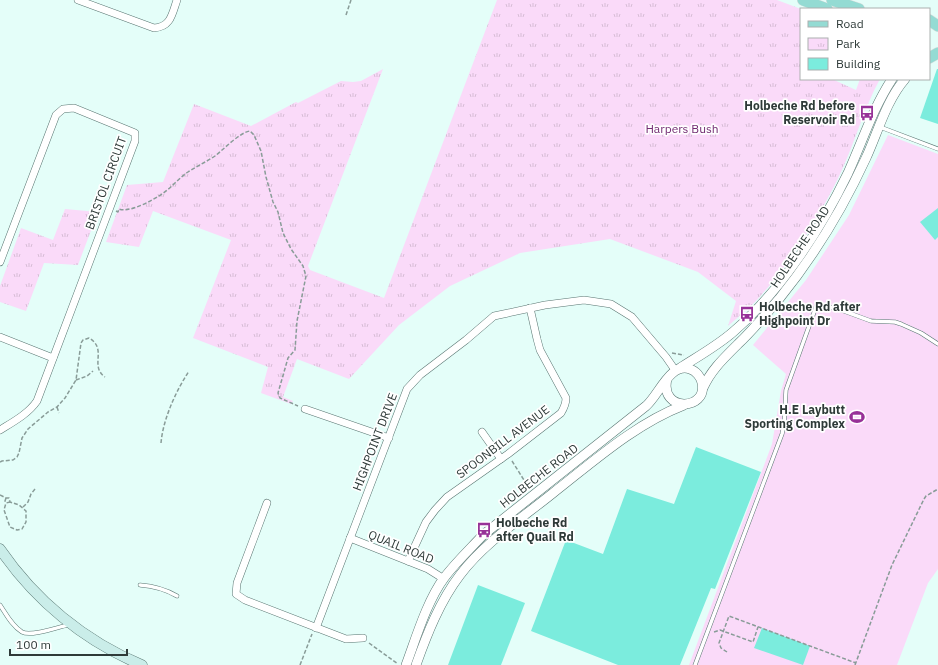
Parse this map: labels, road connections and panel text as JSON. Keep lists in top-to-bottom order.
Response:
{
  "streets": {
    "street": [
      "BRISTOL CIRCUIT",
      "HOLBECHE ROAD",
      "HIGHPOINT DRIVE",
      "SPOONBILL AVENUE",
      "QUAIL ROAD"
    ]
  },
  "crossings": [
    ["HOLBECHE ROAD", "HIGHPOINT DRIVE"],
    ["HOLBECHE ROAD", "QUAIL ROAD"],
    ["HIGHPOINT DRIVE", "SPOONBILL AVENUE"],
    ["HIGHPOINT DRIVE", "QUAIL ROAD"],
    ["SPOONBILL AVENUE", "QUAIL ROAD"]
  ],
  "parks": ["Harpers Bush"],
  "places": {
    "bus stop": ["Holbeche Rd before Reservoir Rd", "Holbeche Rd after Highpoint Dr", "Holbeche Rd after Quail Rd"],
    "sports": ["H.E Laybutt Sporting Complex"]
  },
  "legend": ["Road", "Park", "Building"],
  "scale_bar": "100 m"
}
